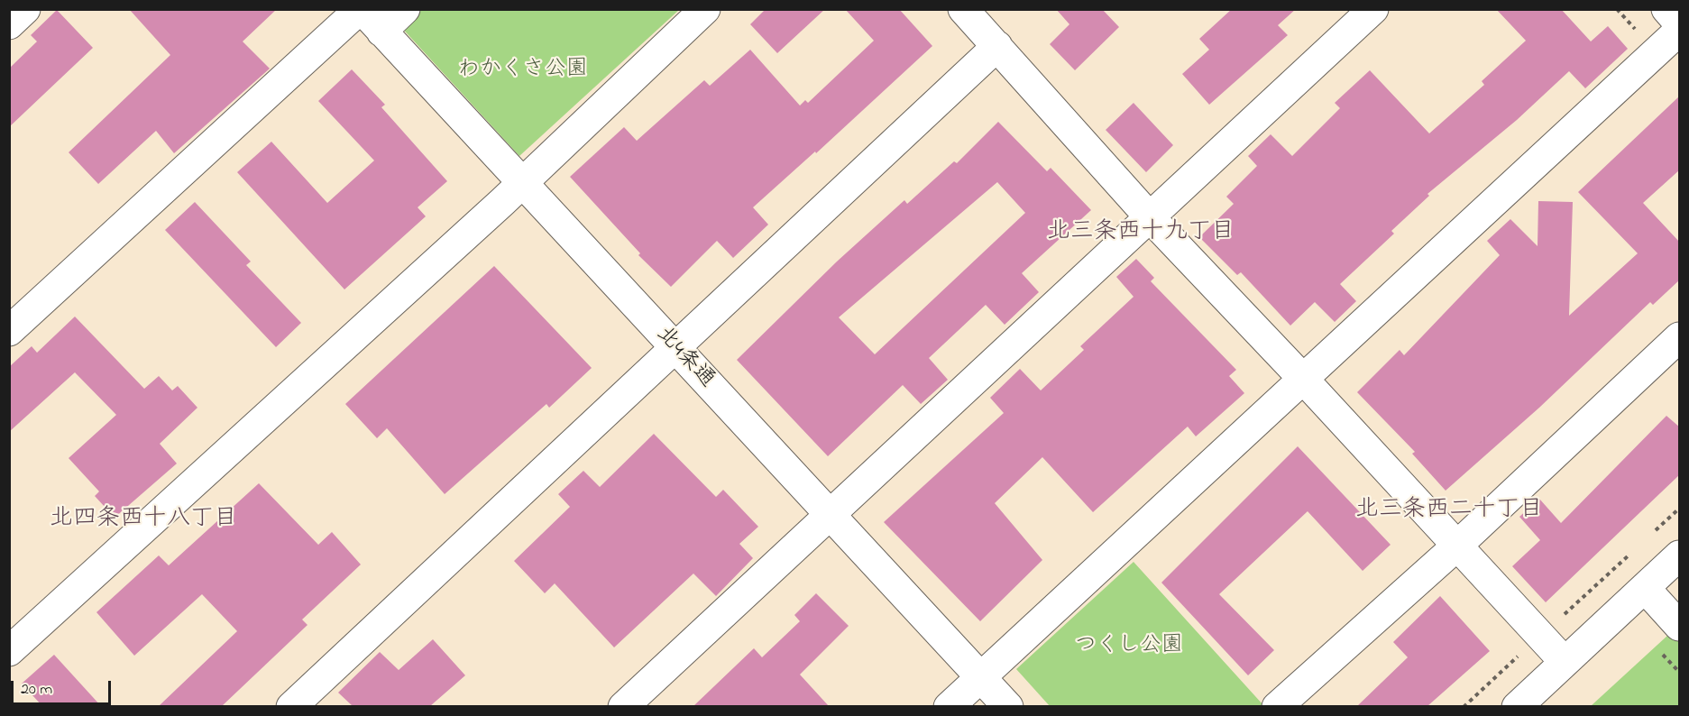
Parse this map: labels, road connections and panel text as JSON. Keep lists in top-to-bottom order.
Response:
{
  "streets": {
    "street": ["北4条通"]
  },
  "districts": ["北三条西十九丁目", "北三条西二十丁目", "北四条西十八丁目"],
  "parks": ["わかくさ公園", "つくし公園"],
  "scale_bar": "20 m"
}
